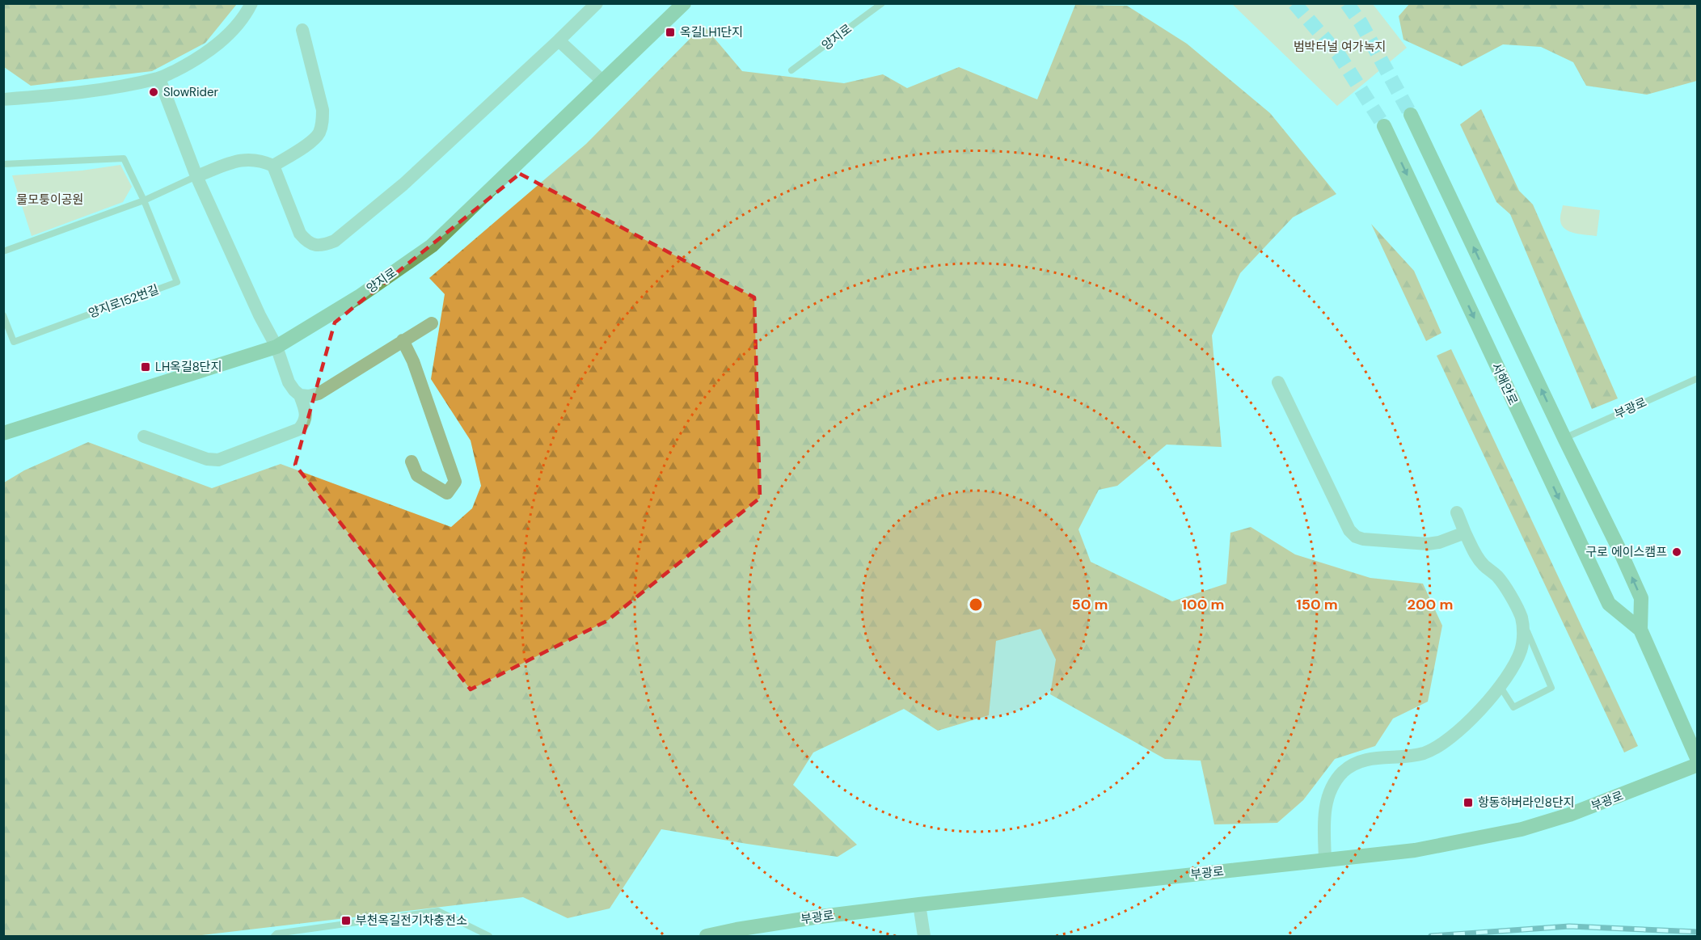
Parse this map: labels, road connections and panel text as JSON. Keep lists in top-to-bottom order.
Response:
{
  "streets": {
    "main road": ["양지로", "서해안로", "부광로"],
    "lane": ["양지로152번길"]
  },
  "crossings": [
    ["서해안로", "부광로"]
  ],
  "parks": ["범박터널 여가녹지", "물모퉁이공원"],
  "places": {
    "transit": [
      "옥길LH1단지",
      "LH옥길8단지",
      "항동하버라인8단지",
      "부천옥길전기차충전소"
    ],
    "other": ["SlowRider", "구로 에이스캠프"]
  },
  "rings": [
    "50 m",
    "100 m",
    "150 m",
    "200 m"
  ]
}
